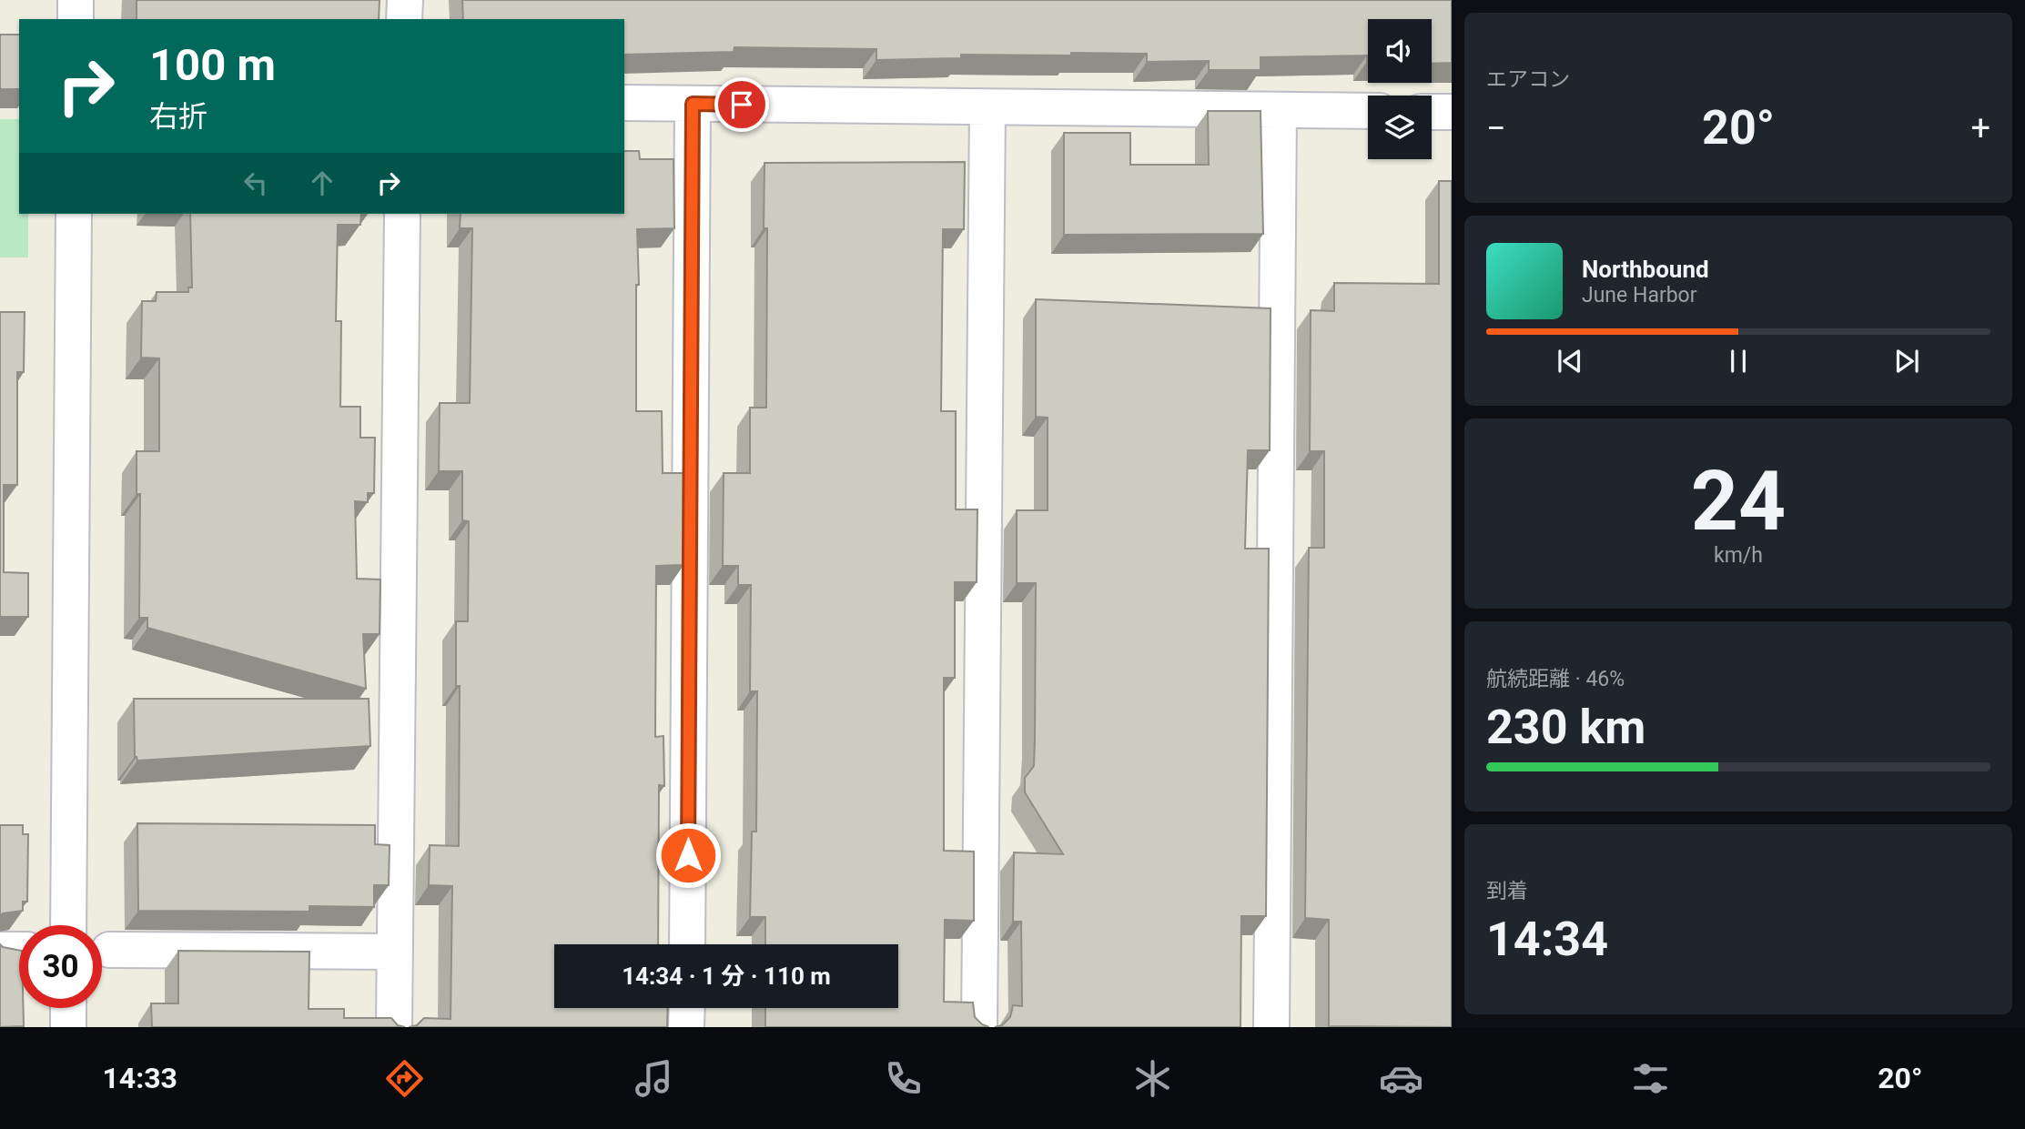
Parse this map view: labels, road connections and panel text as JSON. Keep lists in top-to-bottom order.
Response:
{
  "page": {
    "tile": [
      "エアコン",
      ["24", "km/h"],
      ["航続距離 · 46%", "230 km"],
      ["到着", "14:34"]
    ],
    "turn": ["100 m", "右折"],
    "heat": ["−", "20°", "+"],
    "song": ["Northbound", "June Harbor"],
    "limit": "30",
    "trip": "14:34 · 1 分 · 110 m",
    "tabs": ["14:33", "20°"]
  }
}
